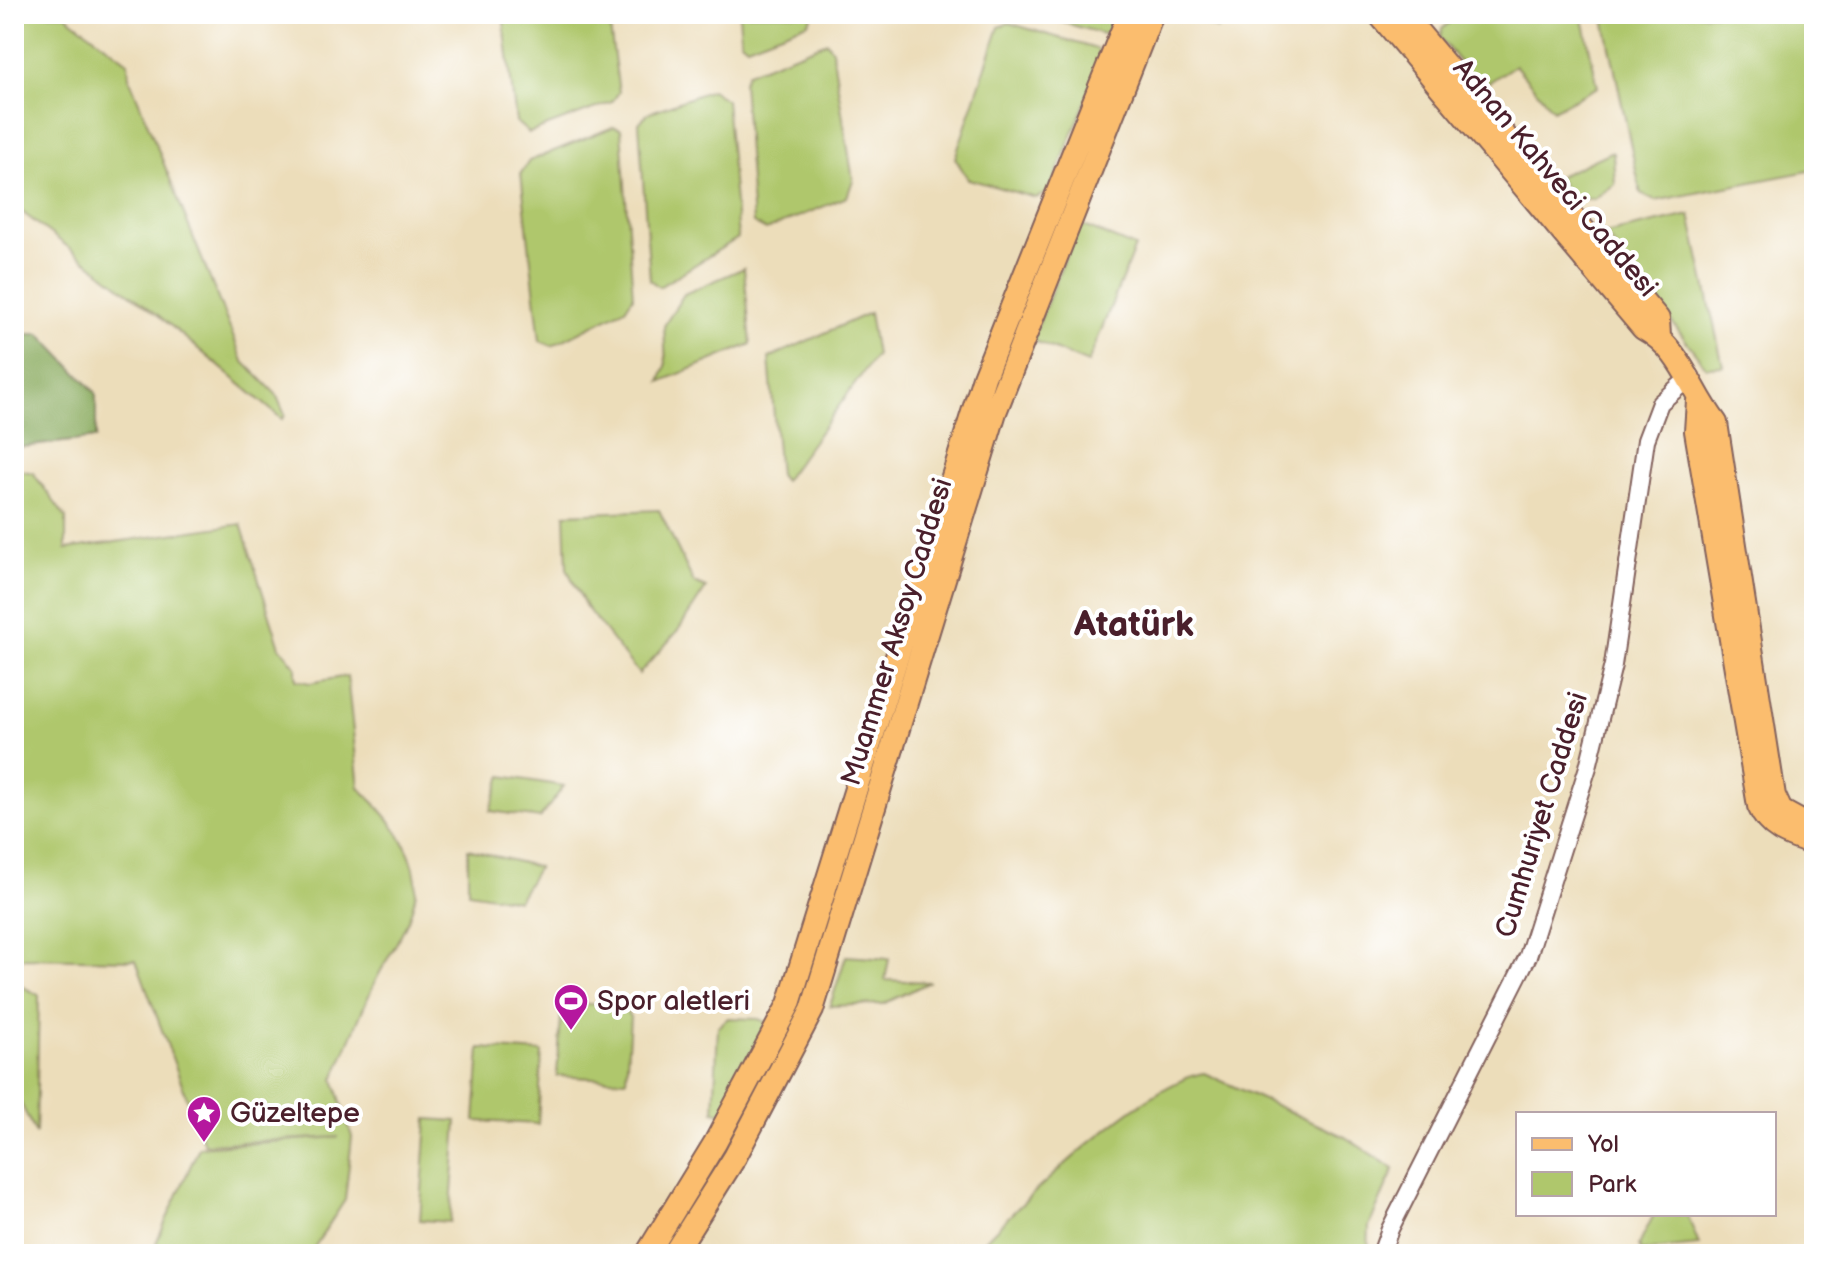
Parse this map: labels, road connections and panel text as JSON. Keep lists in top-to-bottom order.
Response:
{
  "streets": {
    "main road": ["Adnan Kahveci Caddesi", "Muammer Aksoy Caddesi"],
    "street": ["Cumhuriyet Caddesi"]
  },
  "crossings": [
    ["Adnan Kahveci Caddesi", "Cumhuriyet Caddesi"]
  ],
  "districts": ["Atatürk"],
  "places": {
    "sports": ["Spor aletleri"],
    "place": ["Güzeltepe"]
  },
  "legend": ["Yol", "Park"]
}
